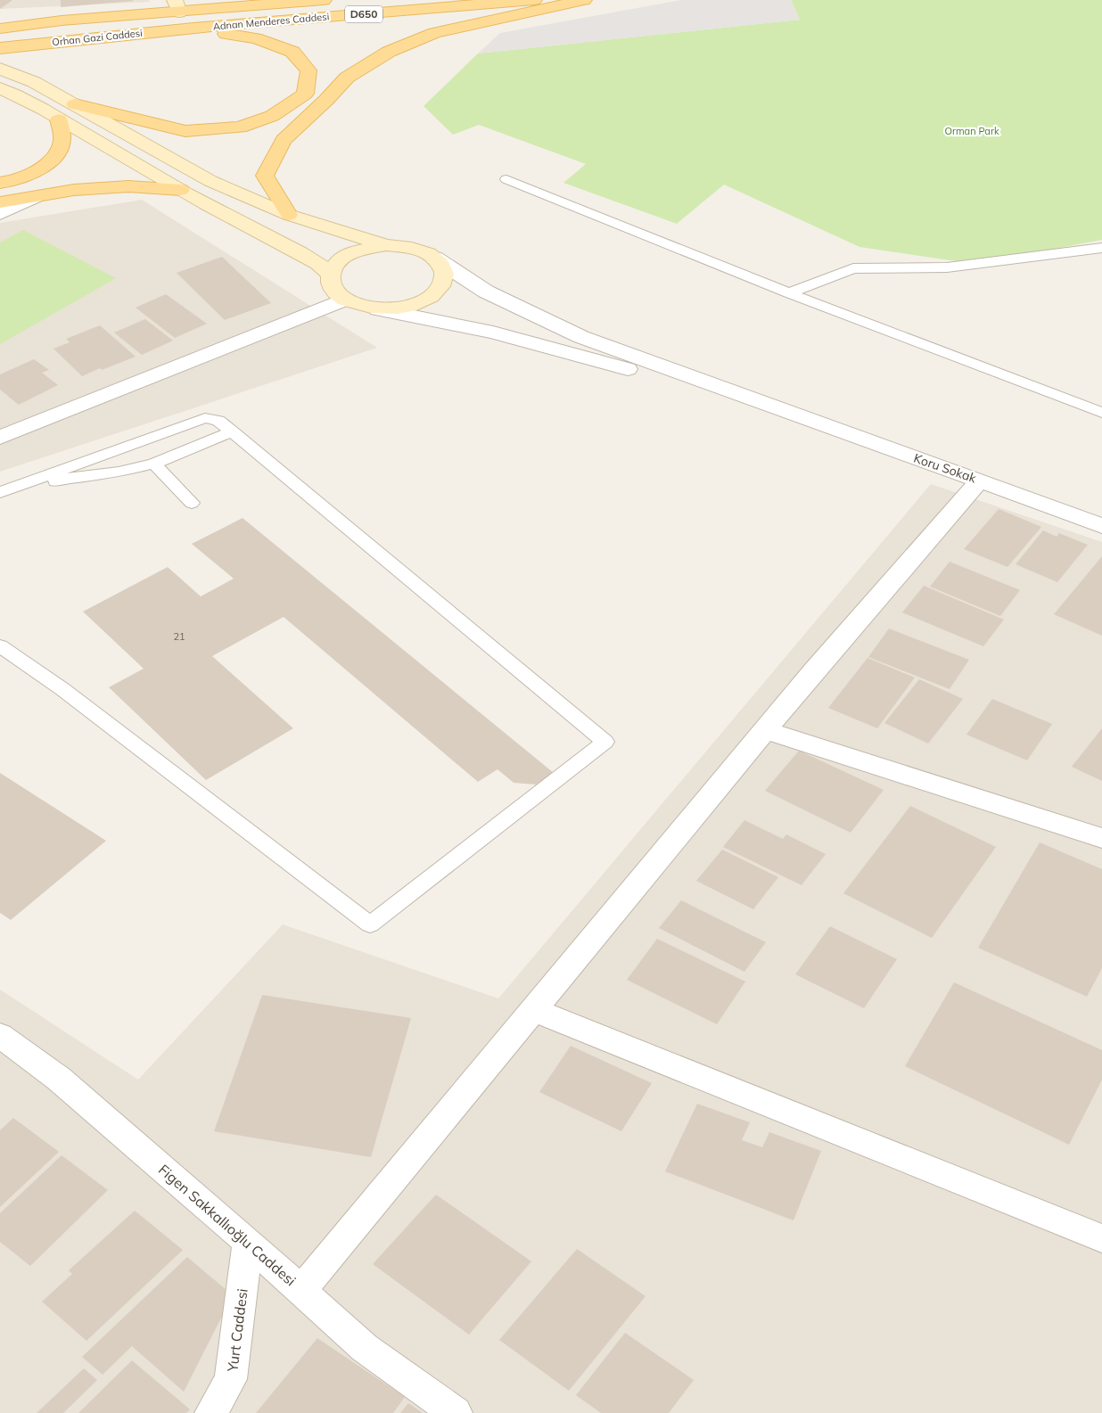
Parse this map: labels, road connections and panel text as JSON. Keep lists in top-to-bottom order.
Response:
{
  "streets": {
    "main road": ["D650", "Adnan Menderes Caddesi", "Orhan Gazi Caddesi"],
    "street": ["Koru Sokak", "Figen Sakkallıoğlu Caddesi", "Yurt Caddesi"]
  },
  "crossings": [
    ["Adnan Menderes Caddesi", "Orhan Gazi Caddesi"],
    ["Figen Sakkallıoğlu Caddesi", "Yurt Caddesi"]
  ],
  "parks": ["Orman Park"],
  "house_numbers": ["21"]
}
